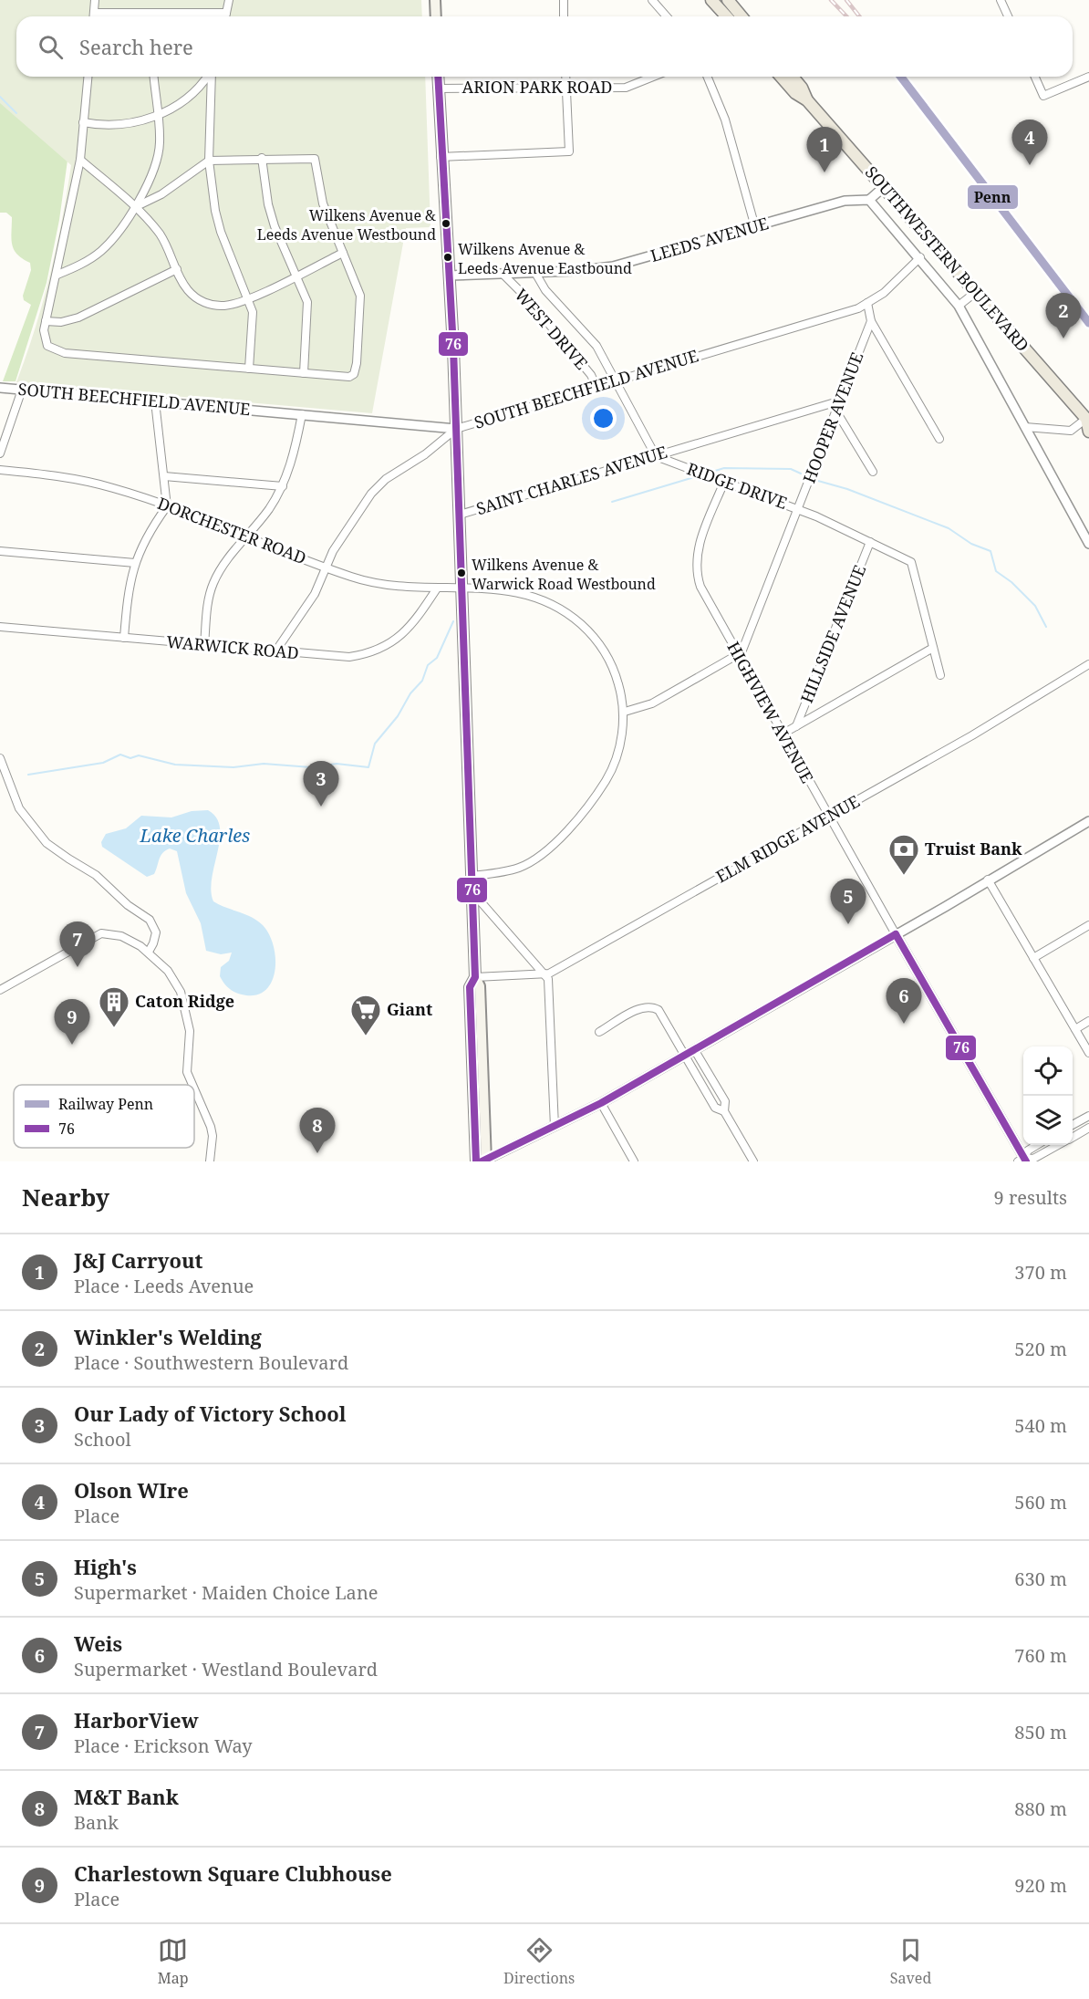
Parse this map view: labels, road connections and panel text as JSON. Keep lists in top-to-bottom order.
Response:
{
  "streets": {
    "main road": ["SOUTHWESTERN BOULEVARD"],
    "street": [
      "ARION PARK ROAD",
      "LEEDS AVENUE",
      "WEST DRIVE",
      "SOUTH BEECHFIELD AVENUE",
      "HOOPER AVENUE",
      "SAINT CHARLES AVENUE",
      "RIDGE DRIVE",
      "DORCHESTER ROAD",
      "HILLSIDE AVENUE",
      "WARWICK ROAD",
      "HIGHVIEW AVENUE",
      "ELM RIDGE AVENUE"
    ]
  },
  "crossings": [
    ["LEEDS AVENUE", "WEST DRIVE"],
    ["WEST DRIVE", "SOUTH BEECHFIELD AVENUE"],
    ["HOOPER AVENUE", "SAINT CHARLES AVENUE"],
    ["HOOPER AVENUE", "RIDGE DRIVE"],
    ["HOOPER AVENUE", "HIGHVIEW AVENUE"],
    ["SAINT CHARLES AVENUE", "RIDGE DRIVE"],
    ["RIDGE DRIVE", "HILLSIDE AVENUE"],
    ["RIDGE DRIVE", "HIGHVIEW AVENUE"],
    ["DORCHESTER ROAD", "WARWICK ROAD"],
    ["HIGHVIEW AVENUE", "ELM RIDGE AVENUE"]
  ],
  "water": ["Lake Charles"],
  "places": {
    "other": ["Wilkens Avenue & Leeds Avenue Westbound", "Wilkens Avenue & Leeds Avenue Eastbound", "Wilkens Avenue & Warwick Road Westbound"],
    "bank": ["Truist Bank"],
    "building": ["Caton Ridge"],
    "supermarket": ["Giant"]
  },
  "lines": ["rail line Penn", "transit line 76"],
  "legend": ["Railway Penn", "76"],
  "page": {
    "search": "Search here",
    "pins": [
      "4",
      "1",
      "2",
      "3",
      "5",
      "7",
      "6",
      "9",
      "8"
    ],
    "heading": ["Nearby", "9 results"],
    "list": [
      {
        "mark": "1",
        "name": "J&J Carryout",
        "note": "Place · Leeds Avenue",
        "value": "370 m"
      },
      {
        "mark": "2",
        "name": "Winkler's Welding",
        "note": "Place · Southwestern Boulevard",
        "value": "520 m"
      },
      {
        "mark": "3",
        "name": "Our Lady of Victory School",
        "note": "School",
        "value": "540 m"
      },
      {
        "mark": "4",
        "name": "Olson WIre",
        "note": "Place",
        "value": "560 m"
      },
      {
        "mark": "5",
        "name": "High's",
        "note": "Supermarket · Maiden Choice Lane",
        "value": "630 m"
      },
      {
        "mark": "6",
        "name": "Weis",
        "note": "Supermarket · Westland Boulevard",
        "value": "760 m"
      },
      {
        "mark": "7",
        "name": "HarborView",
        "note": "Place · Erickson Way",
        "value": "850 m"
      },
      {
        "mark": "8",
        "name": "M&T Bank",
        "note": "Bank",
        "value": "880 m"
      },
      {
        "mark": "9",
        "name": "Charlestown Square Clubhouse",
        "note": "Place",
        "value": "920 m"
      }
    ],
    "nav": ["Map", "Directions", "Saved"]
  }
}
